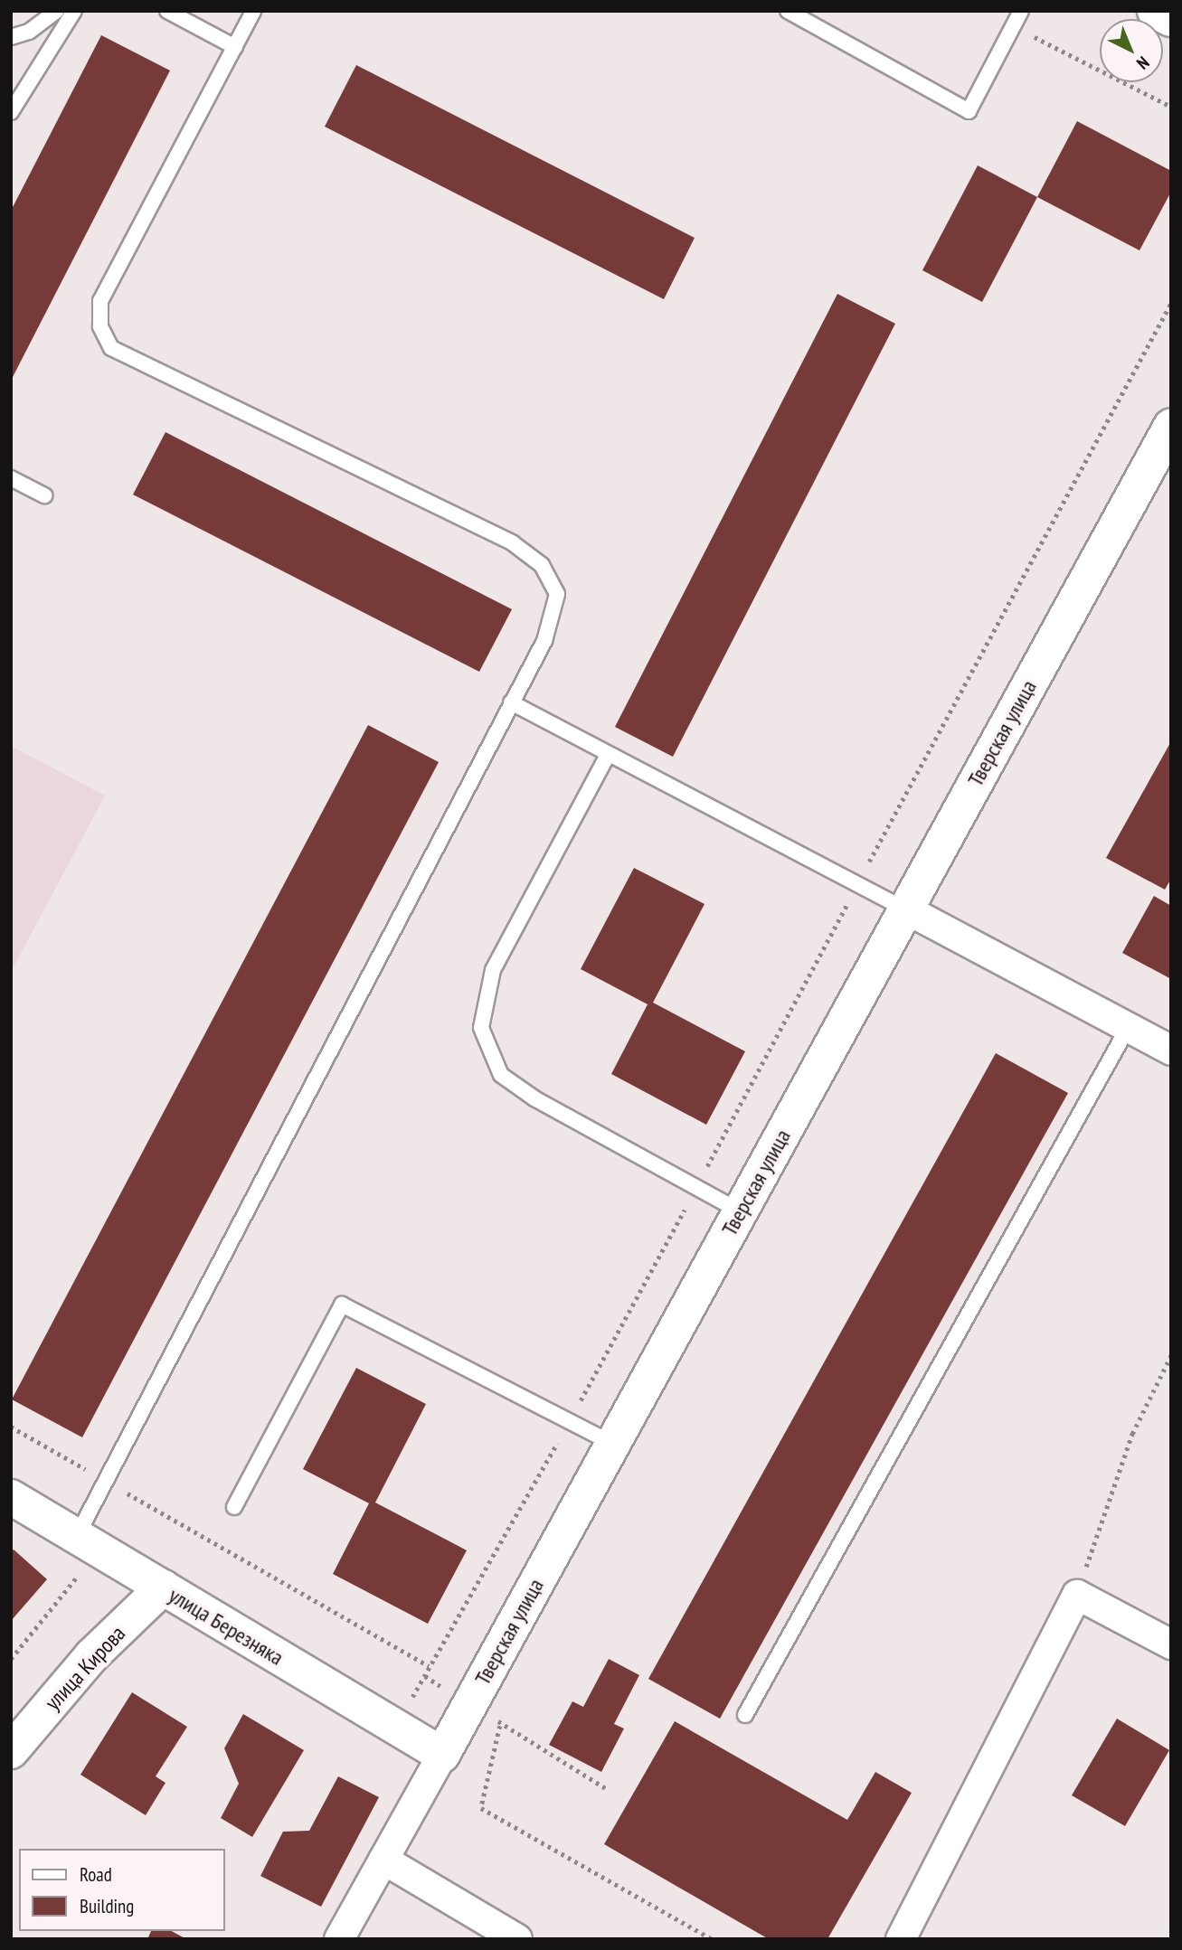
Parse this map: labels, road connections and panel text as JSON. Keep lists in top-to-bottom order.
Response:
{
  "streets": {
    "main road": ["Тверская улица", "улица Березняка", "улица Кирова"]
  },
  "crossings": [
    ["Тверская улица", "улица Березняка"],
    ["улица Березняка", "улица Кирова"]
  ],
  "legend": ["Road", "Building"],
  "north": "bottom right"
}
